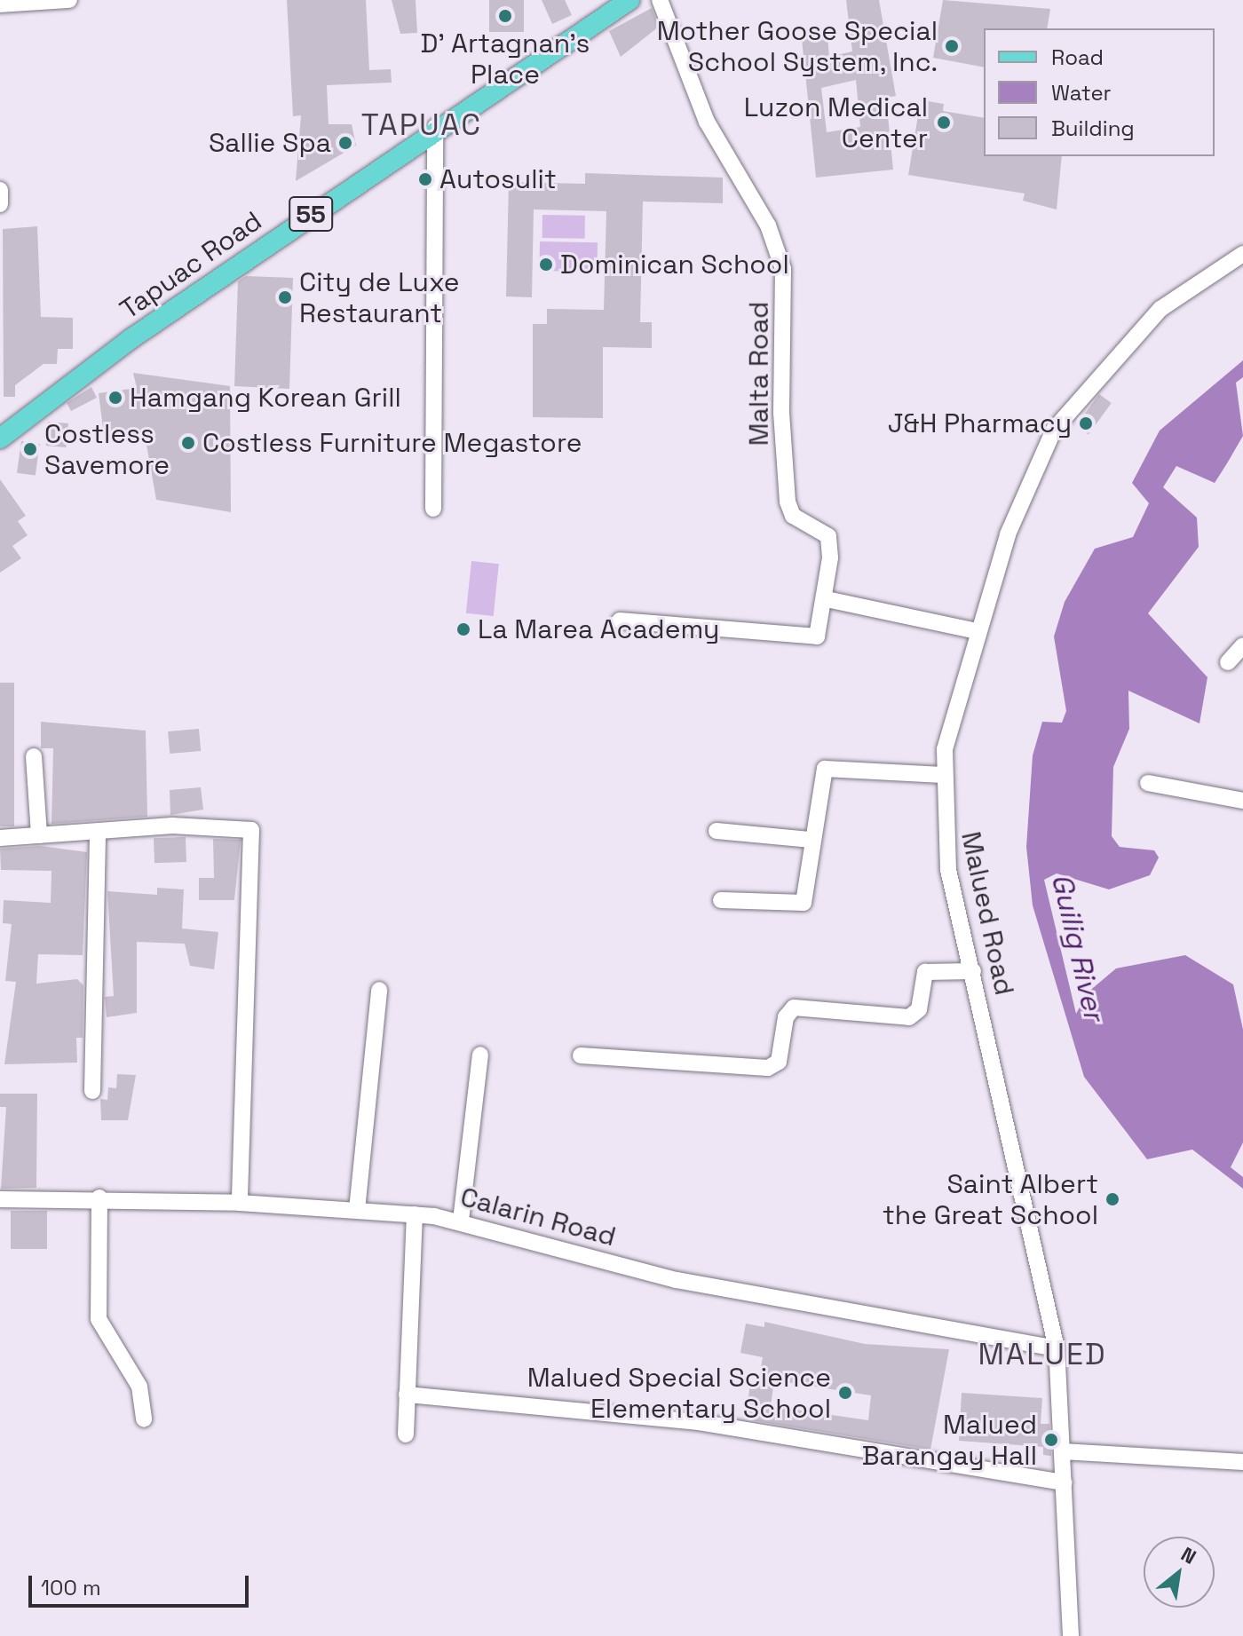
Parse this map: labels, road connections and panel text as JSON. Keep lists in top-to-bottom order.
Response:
{
  "streets": {
    "main road": ["55", "Tapuac Road"],
    "street": ["Malta Road", "Malued Road", "Calarin Road"]
  },
  "crossings": [
    ["Malued Road", "Calarin Road"]
  ],
  "districts": ["TAPUAC", "MALUED"],
  "water": ["Guilig River"],
  "places": [
    "D' Artagnan's Place",
    "Mother Goose Special School System, Inc.",
    "Luzon Medical Center",
    "Sallie Spa",
    "Autosulit",
    "Dominican School",
    "City de Luxe Restaurant",
    "Hamgang Korean Grill",
    "J&H Pharmacy",
    "Costless Furniture Megastore",
    "Costless Savemore",
    "La Marea Academy",
    "Saint Albert the Great School",
    "Malued Special Science Elementary School",
    "Malued Barangay Hall"
  ],
  "legend": ["Road", "Water", "Building"],
  "scale_bar": "100 m",
  "north": "top right"
}
